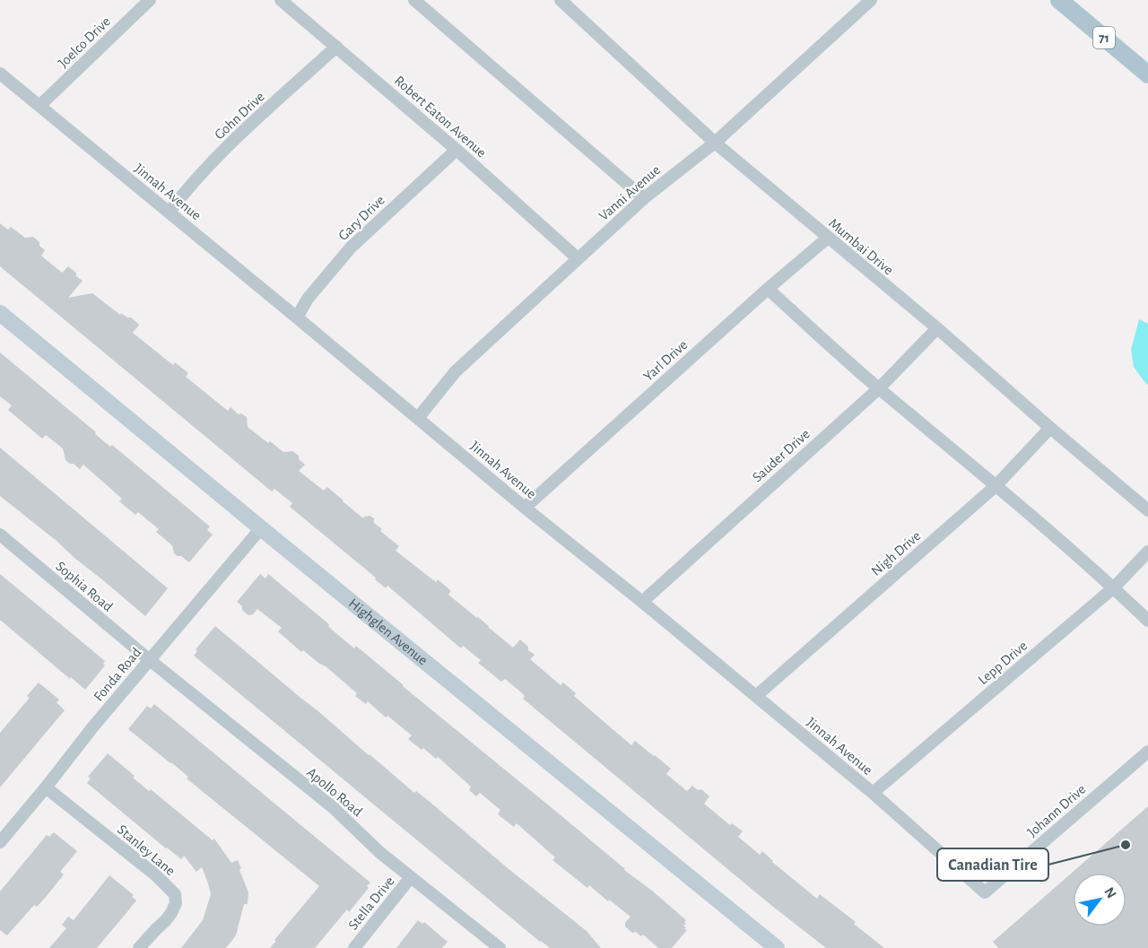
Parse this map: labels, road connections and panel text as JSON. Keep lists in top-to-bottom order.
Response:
{
  "streets": {
    "main road": ["71"],
    "street": [
      "Joelco Drive",
      "Gohn Drive",
      "Robert Eaton Avenue",
      "Jinnah Avenue",
      "Vanni Avenue",
      "Gary Drive",
      "Mumbai Drive",
      "Yarl Drive",
      "Sauder Drive",
      "Nigh Drive",
      "Sophia Road",
      "Highglen Avenue",
      "Lepp Drive",
      "Fonda Road",
      "Apollo Road",
      "Johann Drive",
      "Stanley Lane",
      "Stella Drive"
    ]
  },
  "crossings": [
    ["Joelco Drive", "Jinnah Avenue"],
    ["Gohn Drive", "Robert Eaton Avenue"],
    ["Gohn Drive", "Jinnah Avenue"],
    ["Robert Eaton Avenue", "Vanni Avenue"],
    ["Robert Eaton Avenue", "Gary Drive"],
    ["Jinnah Avenue", "Vanni Avenue"],
    ["Jinnah Avenue", "Gary Drive"],
    ["Jinnah Avenue", "Yarl Drive"],
    ["Jinnah Avenue", "Sauder Drive"],
    ["Jinnah Avenue", "Nigh Drive"],
    ["Jinnah Avenue", "Lepp Drive"],
    ["Jinnah Avenue", "Johann Drive"],
    ["Vanni Avenue", "Mumbai Drive"],
    ["Mumbai Drive", "Yarl Drive"],
    ["Mumbai Drive", "Sauder Drive"],
    ["Mumbai Drive", "Nigh Drive"],
    ["Sophia Road", "Fonda Road"],
    ["Sophia Road", "Apollo Road"],
    ["Highglen Avenue", "Fonda Road"],
    ["Fonda Road", "Apollo Road"],
    ["Fonda Road", "Stanley Lane"],
    ["Apollo Road", "Stella Drive"]
  ],
  "places": ["Canadian Tire"],
  "north": "top right"
}
